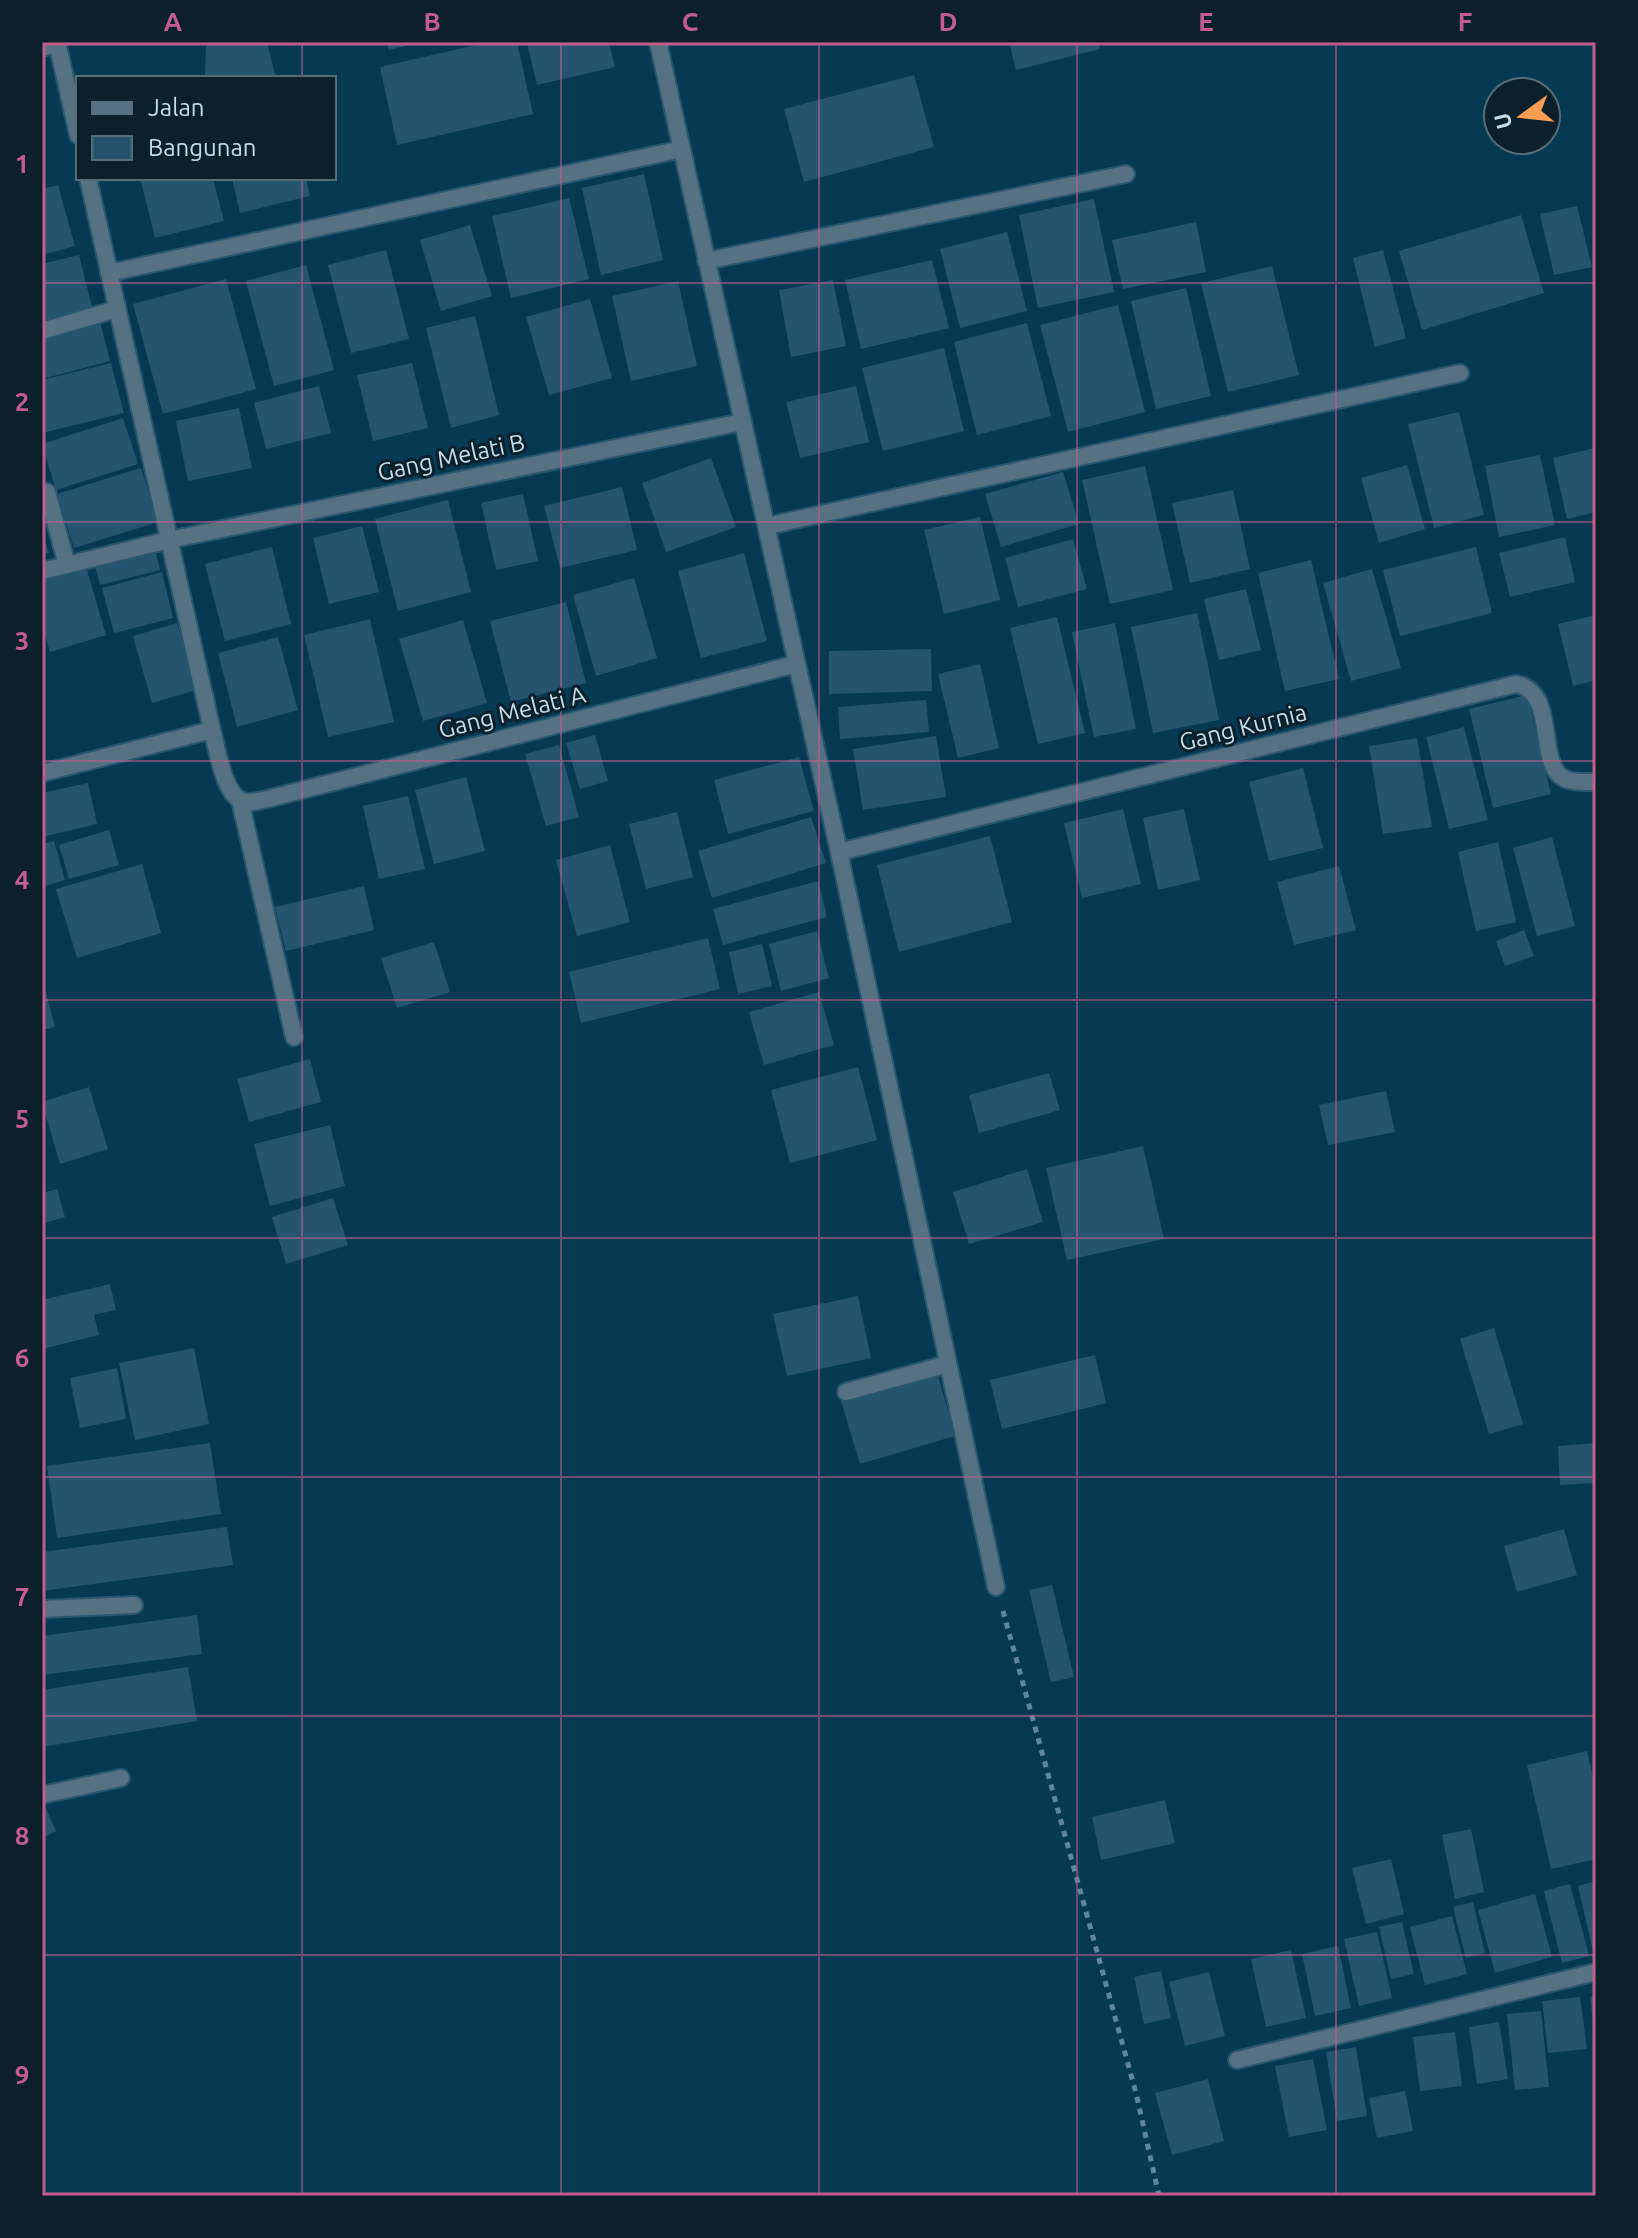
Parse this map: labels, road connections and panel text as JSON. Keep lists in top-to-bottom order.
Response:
{
  "streets": {
    "street": ["Gang Melati B", "Gang Melati A", "Gang Kurnia"]
  },
  "legend": ["Jalan", "Bangunan"],
  "north": "left",
  "grid": {
    "columns": [
      "A",
      "B",
      "C",
      "D",
      "E",
      "F"
    ],
    "rows": [
      "1",
      "2",
      "3",
      "4",
      "5",
      "6",
      "7",
      "8",
      "9"
    ]
  }
}
